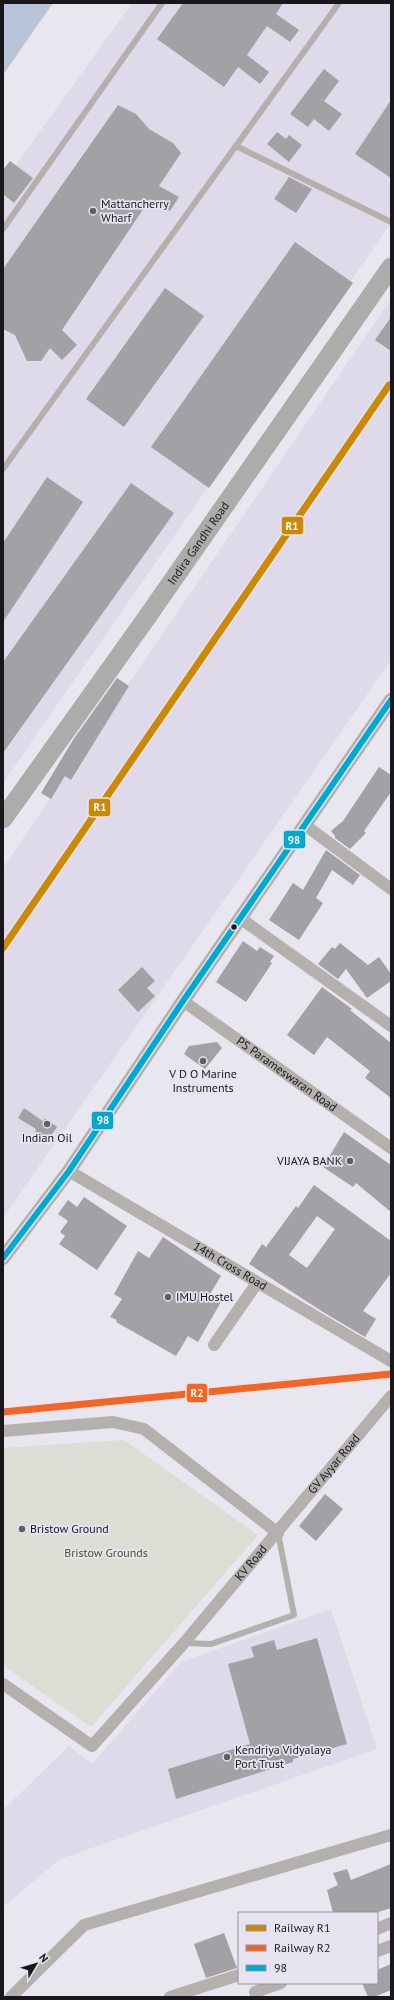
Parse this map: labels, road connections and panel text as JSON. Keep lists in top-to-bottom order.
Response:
{
  "streets": {
    "highway": ["Indira Gandhi Road"],
    "street": [
      "PS Parameswaran Road",
      "14th Cross Road",
      "GV Ayyar Road",
      "KV Road"
    ]
  },
  "crossings": [
    ["GV Ayyar Road", "KV Road"]
  ],
  "parks": ["Bristow Grounds"],
  "places": [
    "Mattancherry Wharf",
    "V D O Marine Instruments",
    "Indian Oil",
    "VIJAYA BANK",
    "IMU Hostel",
    "Bristow Ground",
    "Kendriya Vidyalaya Port Trust"
  ],
  "lines": ["rail line R1", "transit line 98", "rail line R2"],
  "legend": ["Railway R1", "Railway R2", "98"],
  "north": "top right"
}
